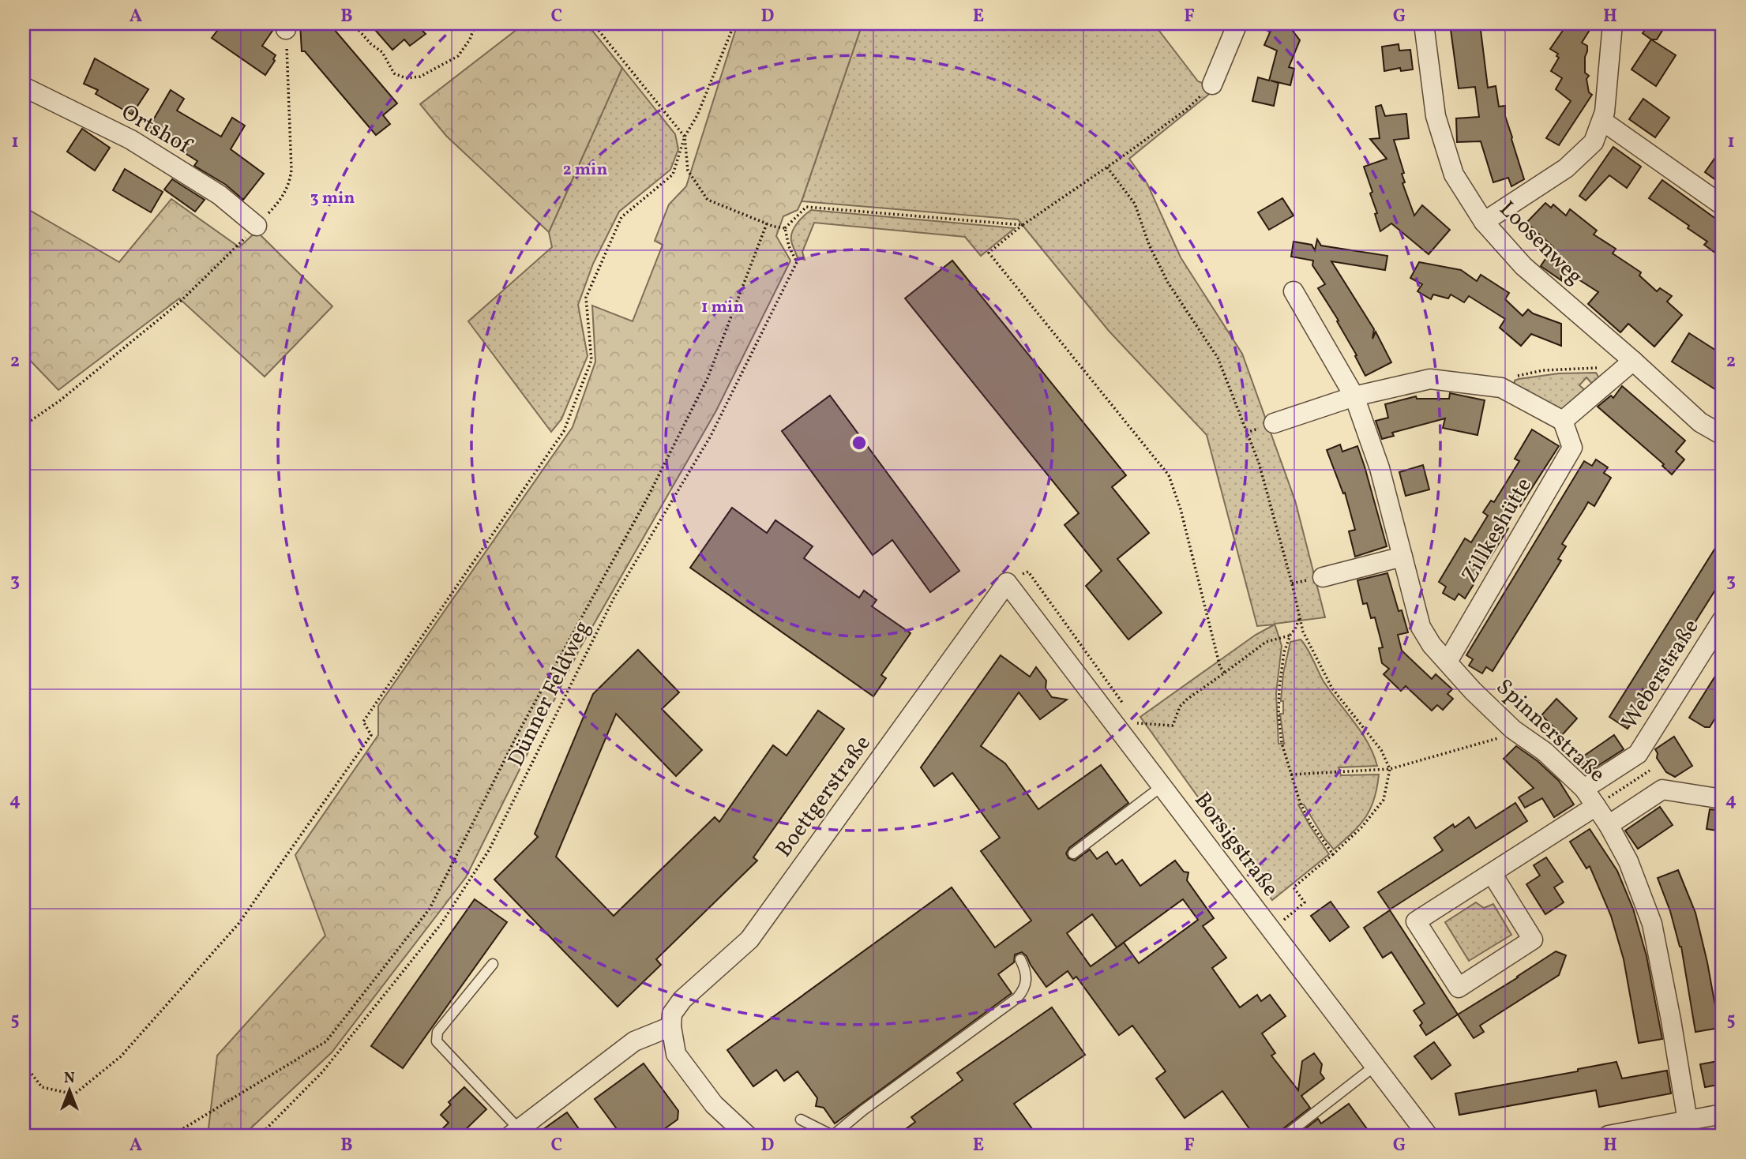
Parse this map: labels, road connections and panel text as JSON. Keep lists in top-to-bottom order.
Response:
{
  "streets": {
    "street": [
      "Ortshof",
      "Loosenweg",
      "Zillkeshütte",
      "Weberstraße",
      "Spinnerstraße",
      "Boettgerstraße",
      "Borsigstraße"
    ],
    "path": ["Dünner Feldweg"]
  },
  "crossings": [
    ["Zillkeshütte", "Spinnerstraße"],
    ["Weberstraße", "Spinnerstraße"],
    ["Boettgerstraße", "Borsigstraße"]
  ],
  "north": "top",
  "grid": {
    "columns": [
      "A",
      "B",
      "C",
      "D",
      "E",
      "F",
      "G",
      "H"
    ],
    "rows": [
      "1",
      "2",
      "3",
      "4",
      "5"
    ]
  },
  "rings": ["2 min", "3 min", "1 min"]
}
